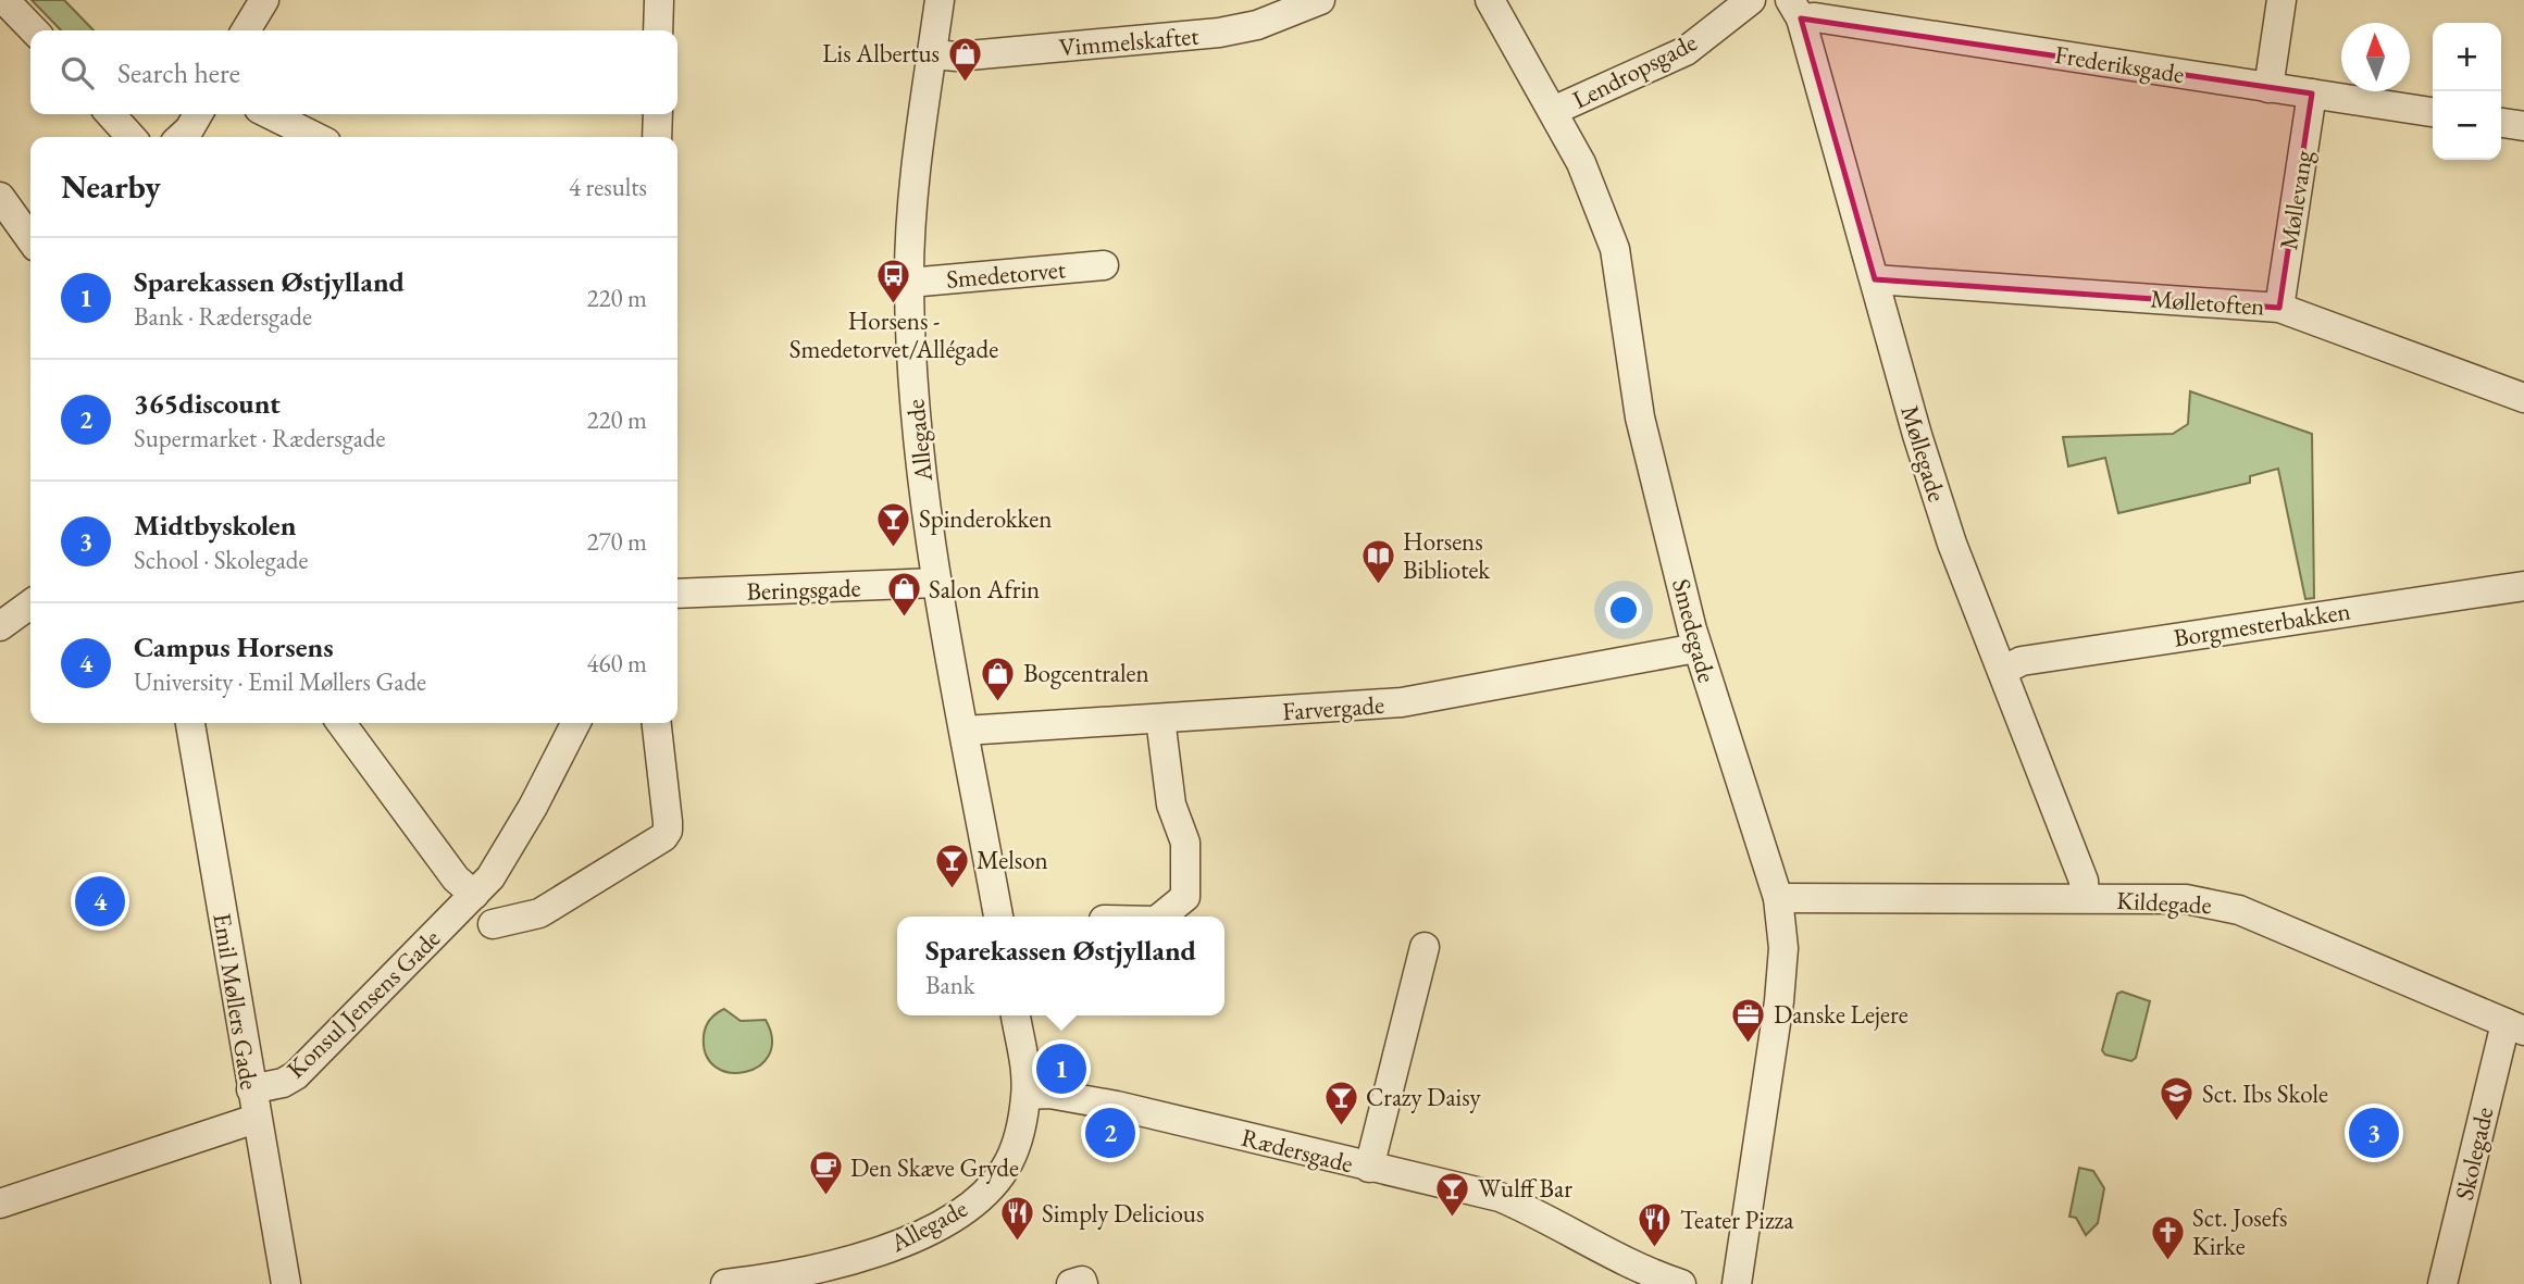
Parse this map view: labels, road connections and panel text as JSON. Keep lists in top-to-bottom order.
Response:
{
  "streets": {
    "street": [
      "Vimmelskaftet",
      "Frederiksgade",
      "Lendropsgade",
      "Møllevang",
      "Smedetorvet",
      "Mølletoften",
      "Allegade",
      "Møllegade",
      "Beringsgade",
      "Borgmesterbakken",
      "Smedegade",
      "Farvergade",
      "Kildegade",
      "Emil Møllers Gade",
      "Konsul Jensens Gade",
      "Rædersgade",
      "Skolegade"
    ]
  },
  "crossings": [
    ["Vimmelskaftet", "Allegade"],
    ["Frederiksgade", "Møllevang"],
    ["Frederiksgade", "Møllegade"],
    ["Lendropsgade", "Smedegade"],
    ["Møllevang", "Mølletoften"],
    ["Smedetorvet", "Allegade"],
    ["Mølletoften", "Møllegade"],
    ["Allegade", "Beringsgade"],
    ["Allegade", "Farvergade"],
    ["Allegade", "Rædersgade"],
    ["Møllegade", "Borgmesterbakken"],
    ["Møllegade", "Kildegade"],
    ["Smedegade", "Farvergade"],
    ["Smedegade", "Kildegade"],
    ["Kildegade", "Skolegade"],
    ["Emil Møllers Gade", "Konsul Jensens Gade"]
  ],
  "places": {
    "shop": ["Lis Albertus", "Salon Afrin", "Bogcentralen"],
    "bus stop": ["Horsens - Smedetorvet/Allégade"],
    "bar": [
      "Spinderokken",
      "Melson",
      "Crazy Daisy",
      "Wulff Bar"
    ],
    "library": ["Horsens Bibliotek"],
    "office": ["Danske Lejere"],
    "school or university": ["Sct. Ibs Skole"],
    "cafe": ["Den Skæve Gryde"],
    "restaurant": ["Simply Delicious", "Teater Pizza"],
    "church": ["Sct. Josefs Kirke"]
  },
  "north": "top",
  "page": {
    "map_buttons": ["+", "−"],
    "search": "Search here",
    "heading": ["Nearby", "4 results"],
    "list": [
      {
        "mark": "1",
        "name": "Sparekassen Østjylland",
        "note": "Bank · Rædersgade",
        "value": "220 m"
      },
      {
        "mark": "2",
        "name": "365discount",
        "note": "Supermarket · Rædersgade",
        "value": "220 m"
      },
      {
        "mark": "3",
        "name": "Midtbyskolen",
        "note": "School · Skolegade",
        "value": "270 m"
      },
      {
        "mark": "4",
        "name": "Campus Horsens",
        "note": "University · Emil Møllers Gade",
        "value": "460 m"
      }
    ],
    "pins": [
      "4",
      "1",
      "2",
      "3"
    ],
    "popup": ["Sparekassen Østjylland", "Bank"]
  }
}
